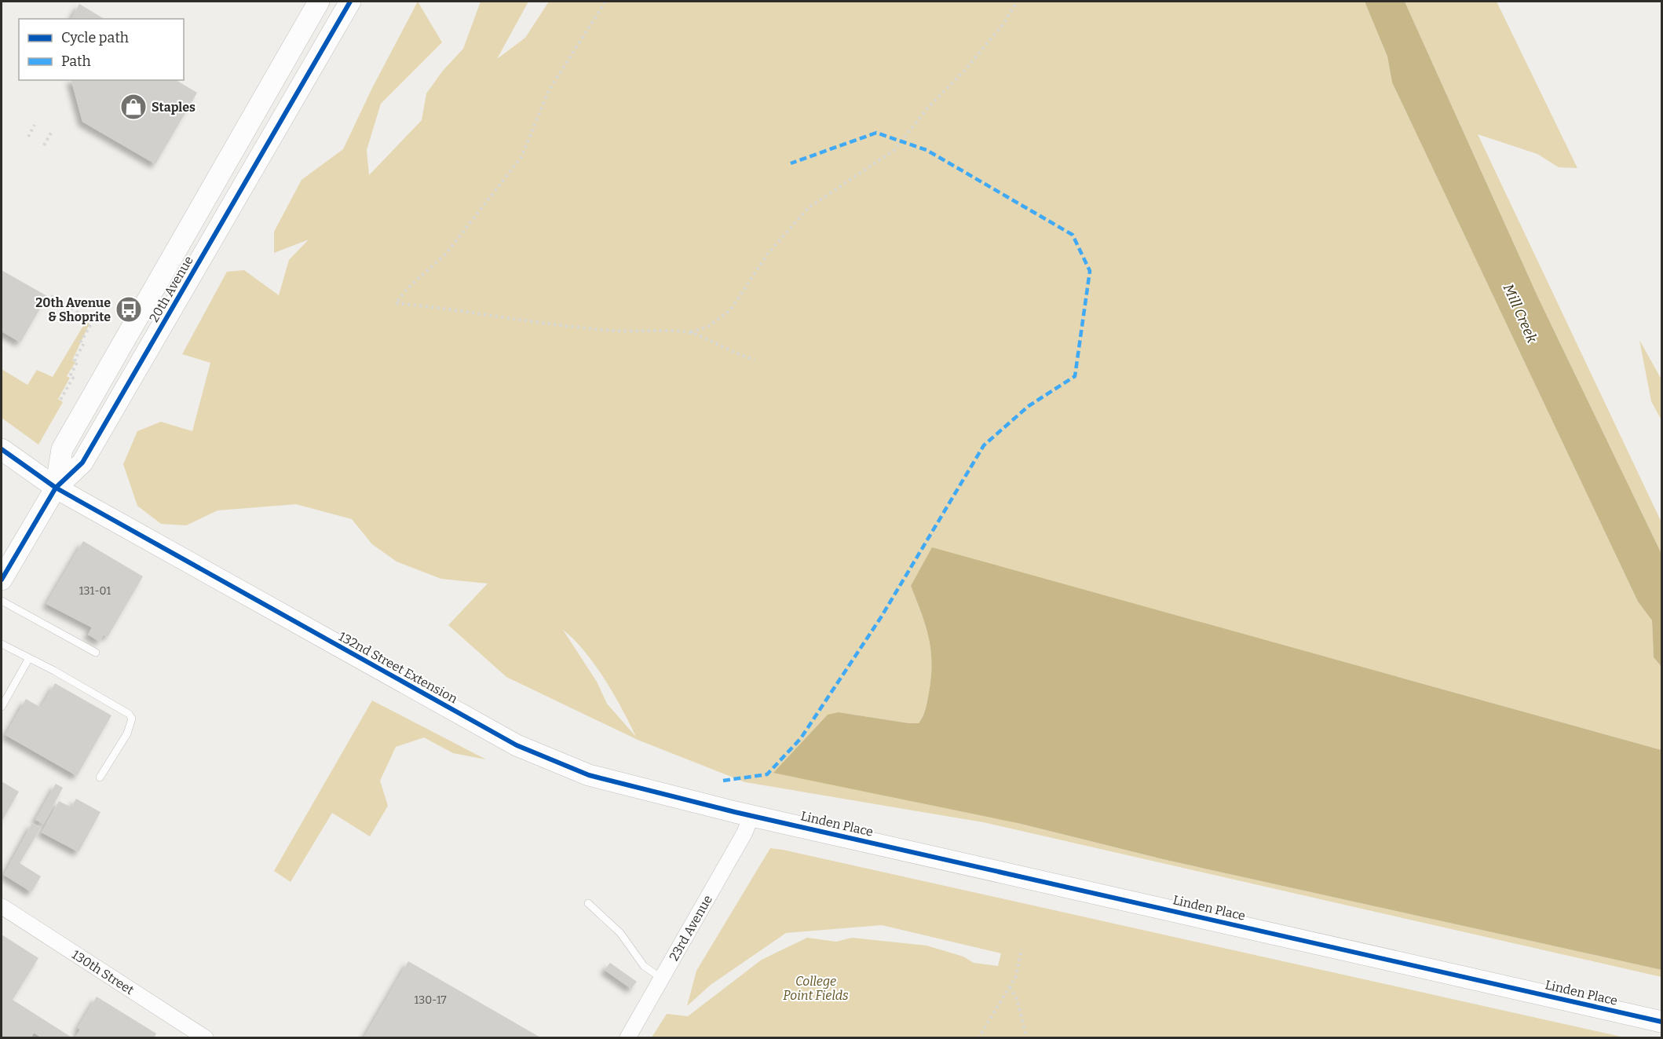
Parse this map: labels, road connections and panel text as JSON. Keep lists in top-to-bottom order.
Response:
{
  "streets": {
    "street": [
      "20th Avenue",
      "132nd Street Extension",
      "Linden Place",
      "23rd Avenue",
      "130th Street"
    ]
  },
  "crossings": [
    ["20th Avenue", "132nd Street Extension"],
    ["132nd Street Extension", "Linden Place"],
    ["132nd Street Extension", "23rd Avenue"],
    ["Linden Place", "23rd Avenue"]
  ],
  "water": ["Mill Creek"],
  "parks": ["College Point Fields"],
  "places": {
    "shop": ["Staples"],
    "bus stop": ["20th Avenue & Shoprite"]
  },
  "house_numbers": ["131-01", "130-17"],
  "legend": ["Cycle path", "Path"]
}
